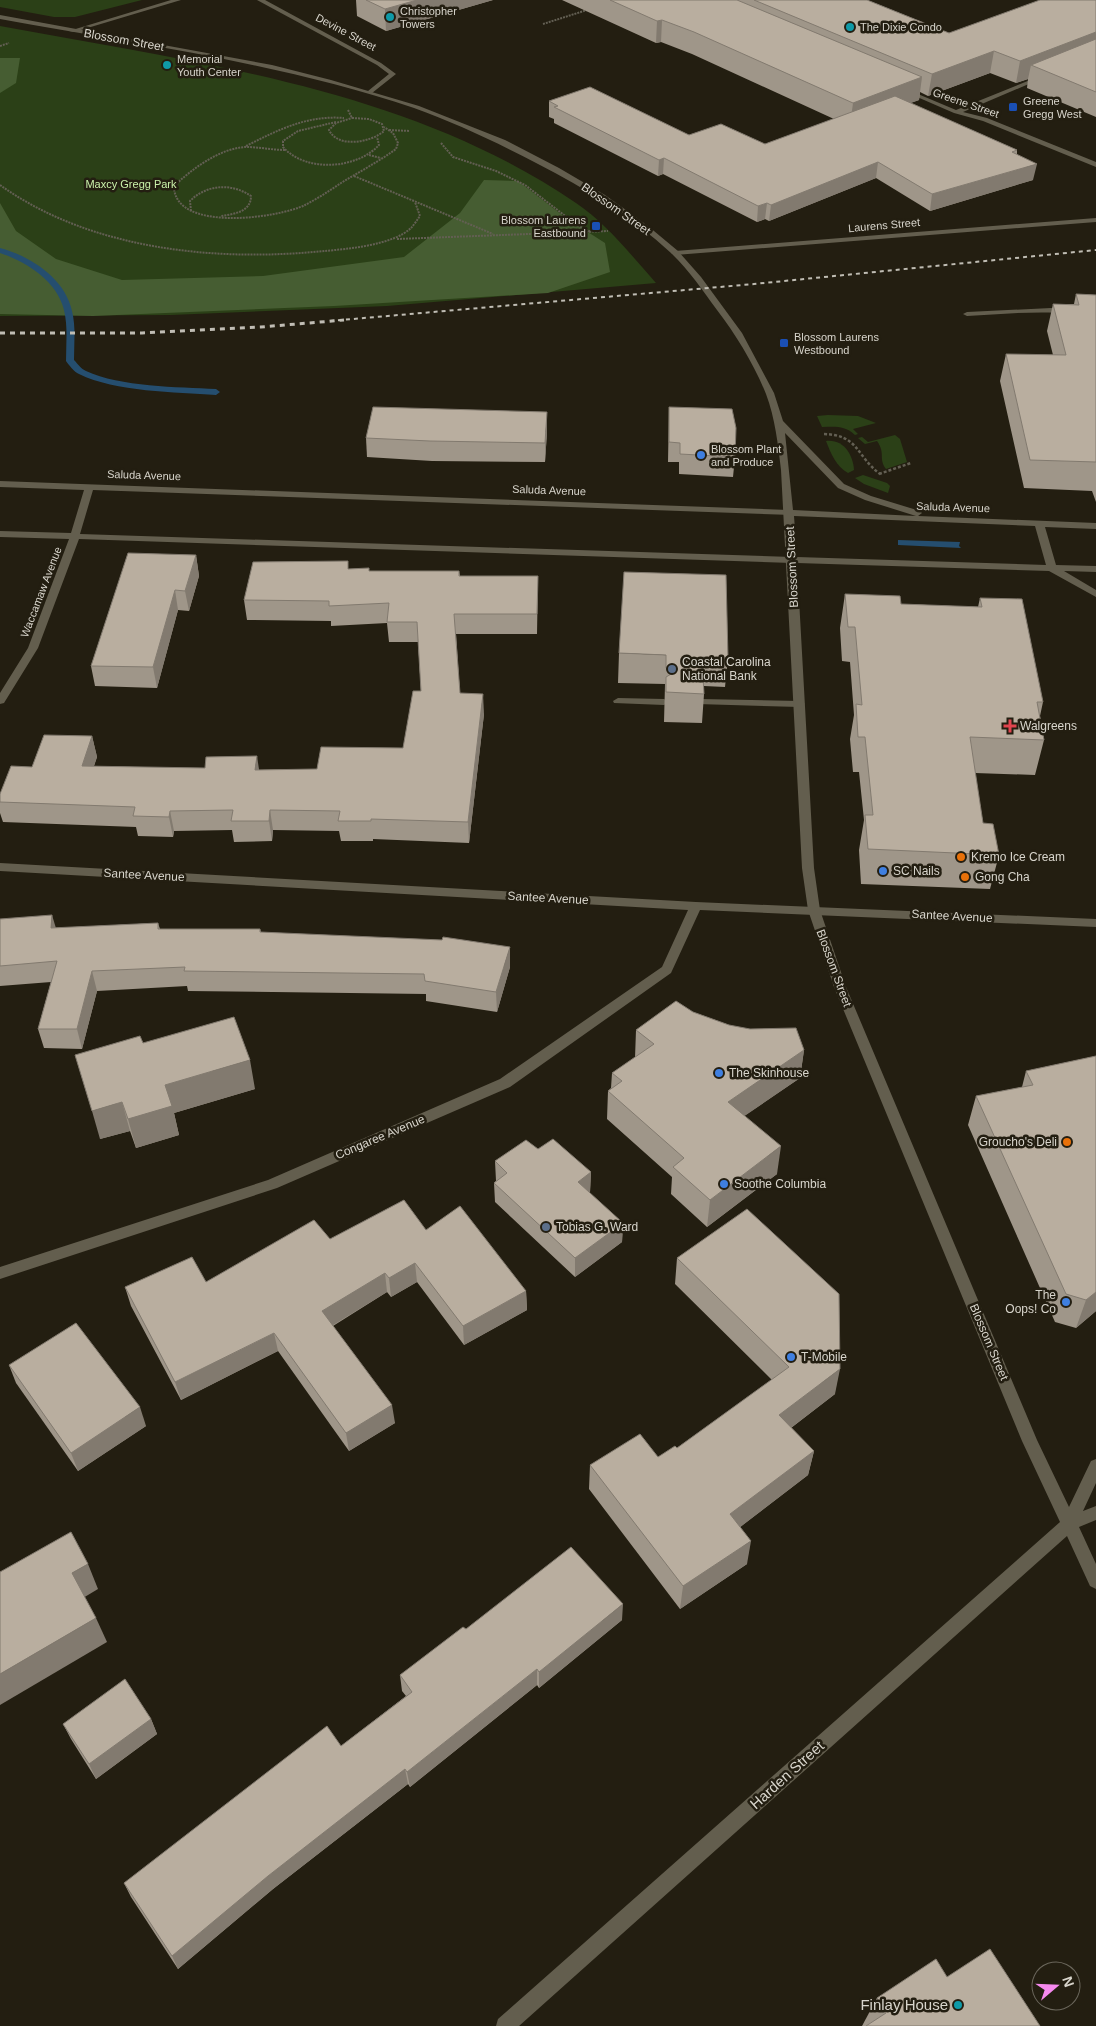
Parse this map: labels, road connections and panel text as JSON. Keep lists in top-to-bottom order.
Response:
{
  "streets": {
    "street": [
      "Devine Street",
      "Blossom Street",
      "Greene Street",
      "Laurens Street",
      "Saluda Avenue",
      "Waccamaw Avenue",
      "Santee Avenue",
      "Congaree Avenue",
      "Harden Street"
    ]
  },
  "crossings": [
    ["Devine Street", "Blossom Street"],
    ["Blossom Street", "Laurens Street"],
    ["Blossom Street", "Saluda Avenue"],
    ["Blossom Street", "Santee Avenue"],
    ["Blossom Street", "Harden Street"],
    ["Saluda Avenue", "Waccamaw Avenue"],
    ["Santee Avenue", "Congaree Avenue"]
  ],
  "parks": ["Maxcy Gregg Park"],
  "places": {
    "other": [
      "Christopher Towers",
      "The Dixie Condo",
      "Memorial Youth Center",
      "Blossom Plant and Produce",
      "Coastal Carolina National Bank",
      "Kremo Ice Cream",
      "SC Nails",
      "Gong Cha",
      "The Skinhouse",
      "Groucho's Deli",
      "Soothe Columbia",
      "Tobias G. Ward",
      "The Oops! Co",
      "T-Mobile",
      "Finlay House"
    ],
    "transit": ["Greene Gregg West", "Blossom Laurens Eastbound", "Blossom Laurens Westbound"],
    "health": ["Walgreens"]
  },
  "north": "right"
}
